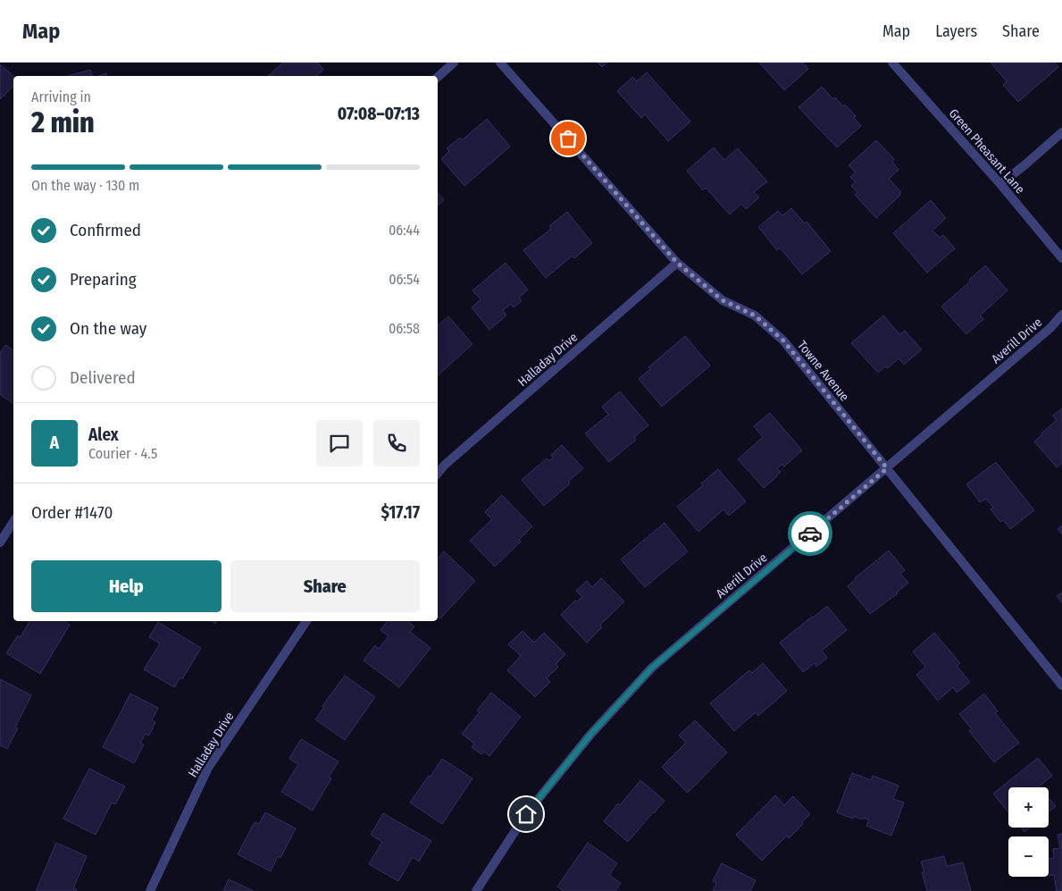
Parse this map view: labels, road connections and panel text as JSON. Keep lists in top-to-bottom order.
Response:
{
  "streets": {
    "street": [
      "Green Pheasant Lane",
      "Averill Drive",
      "Halladay Drive",
      "Towne Avenue"
    ]
  },
  "crossings": [
    ["Averill Drive", "Towne Avenue"],
    ["Halladay Drive", "Towne Avenue"]
  ],
  "page": {
    "header": "Map",
    "nav": ["Map", "Layers", "Share"],
    "heading": ["2 min", "Arriving in", "07:08–07:13"],
    "panel": [
      "Alex",
      "Courier · 4.5",
      "Order #1470",
      "$17.17"
    ],
    "bar": "On the way · 130 m",
    "list": [
      ["Confirmed", "06:44"],
      ["Preparing", "06:54"],
      ["On the way", "06:58"],
      "Delivered"
    ],
    "round": "A",
    "buttons": ["Help", "Share"],
    "map_buttons": ["+", "−"]
  }
}
